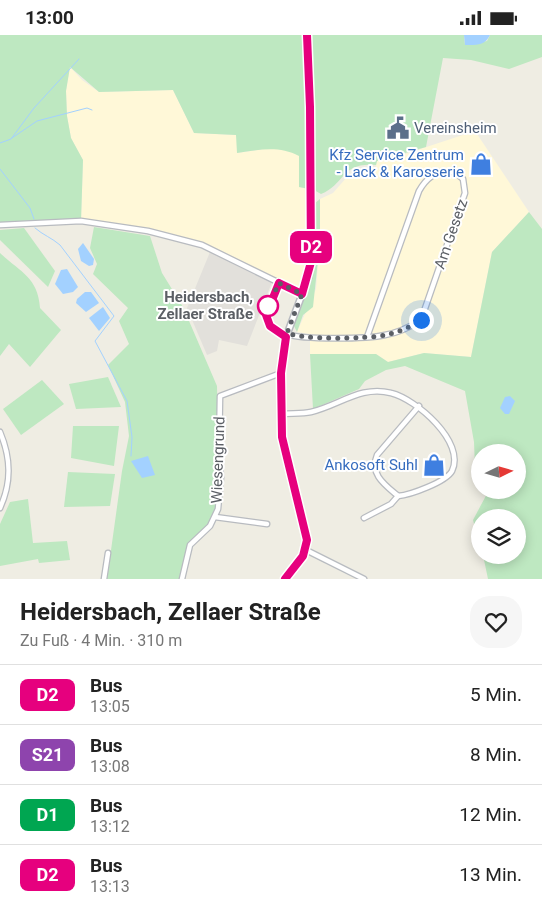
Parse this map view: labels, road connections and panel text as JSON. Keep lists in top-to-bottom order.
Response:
{
  "streets": {
    "street": ["Am Gesetz", "Wiesengrund"]
  },
  "places": {
    "public building": ["Vereinsheim"],
    "shop": ["Kfz Service Zentrum - Lack & Karosserie", "Ankosoft Suhl"],
    "other": ["Heidersbach, Zellaer Straße"]
  },
  "lines": ["bus line D2"],
  "north": "right",
  "page": {
    "status": "13:00",
    "on_map": "D2",
    "heading": ["Heidersbach, Zellaer Straße", "Zu Fuß · 4 Min. · 310 m"],
    "list": [
      {
        "mark": "D2",
        "name": "Bus",
        "note": "13:05",
        "value": "5 Min."
      },
      {
        "mark": "S21",
        "name": "Bus",
        "note": "13:08",
        "value": "8 Min."
      },
      {
        "mark": "D1",
        "name": "Bus",
        "note": "13:12",
        "value": "12 Min."
      },
      {
        "mark": "D2",
        "name": "Bus",
        "note": "13:13",
        "value": "13 Min."
      }
    ]
  }
}
